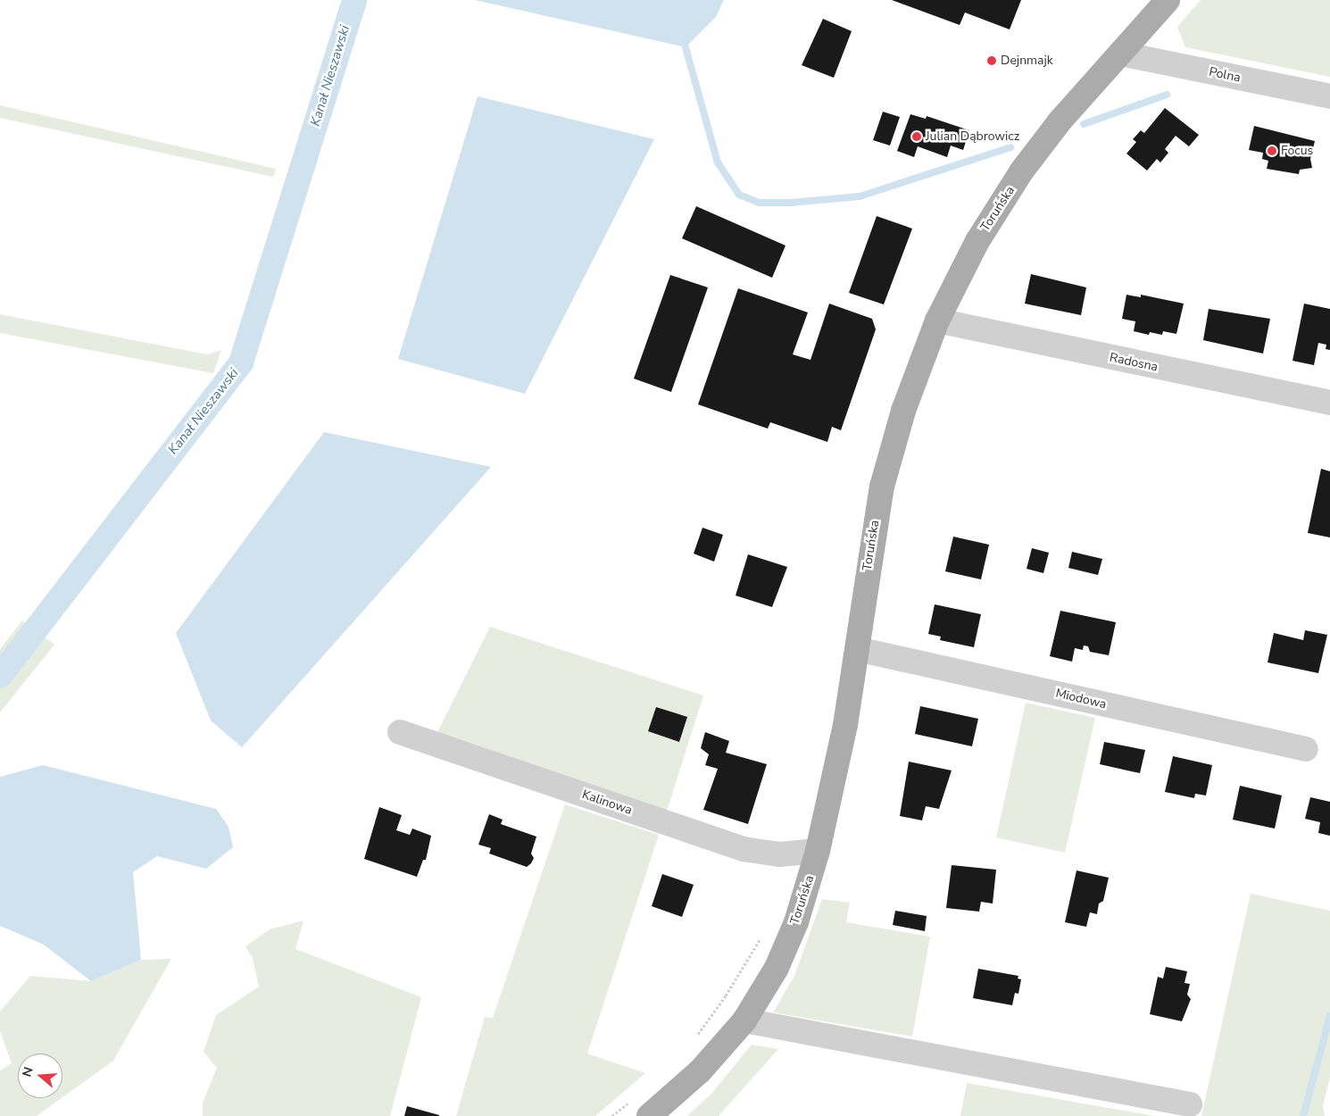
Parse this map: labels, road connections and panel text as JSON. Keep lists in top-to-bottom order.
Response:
{
  "streets": {
    "main road": ["Toruńska"],
    "street": [
      "Polna",
      "Radosna",
      "Miodowa",
      "Kalinowa"
    ]
  },
  "crossings": [
    ["Polna", "Toruńska"],
    ["Toruńska", "Radosna"],
    ["Toruńska", "Miodowa"],
    ["Toruńska", "Kalinowa"]
  ],
  "water": ["Kanał Nieszawski"],
  "places": ["Dejnmajk", "Julian Dąbrowicz", "Focus"],
  "north": "left"
}
